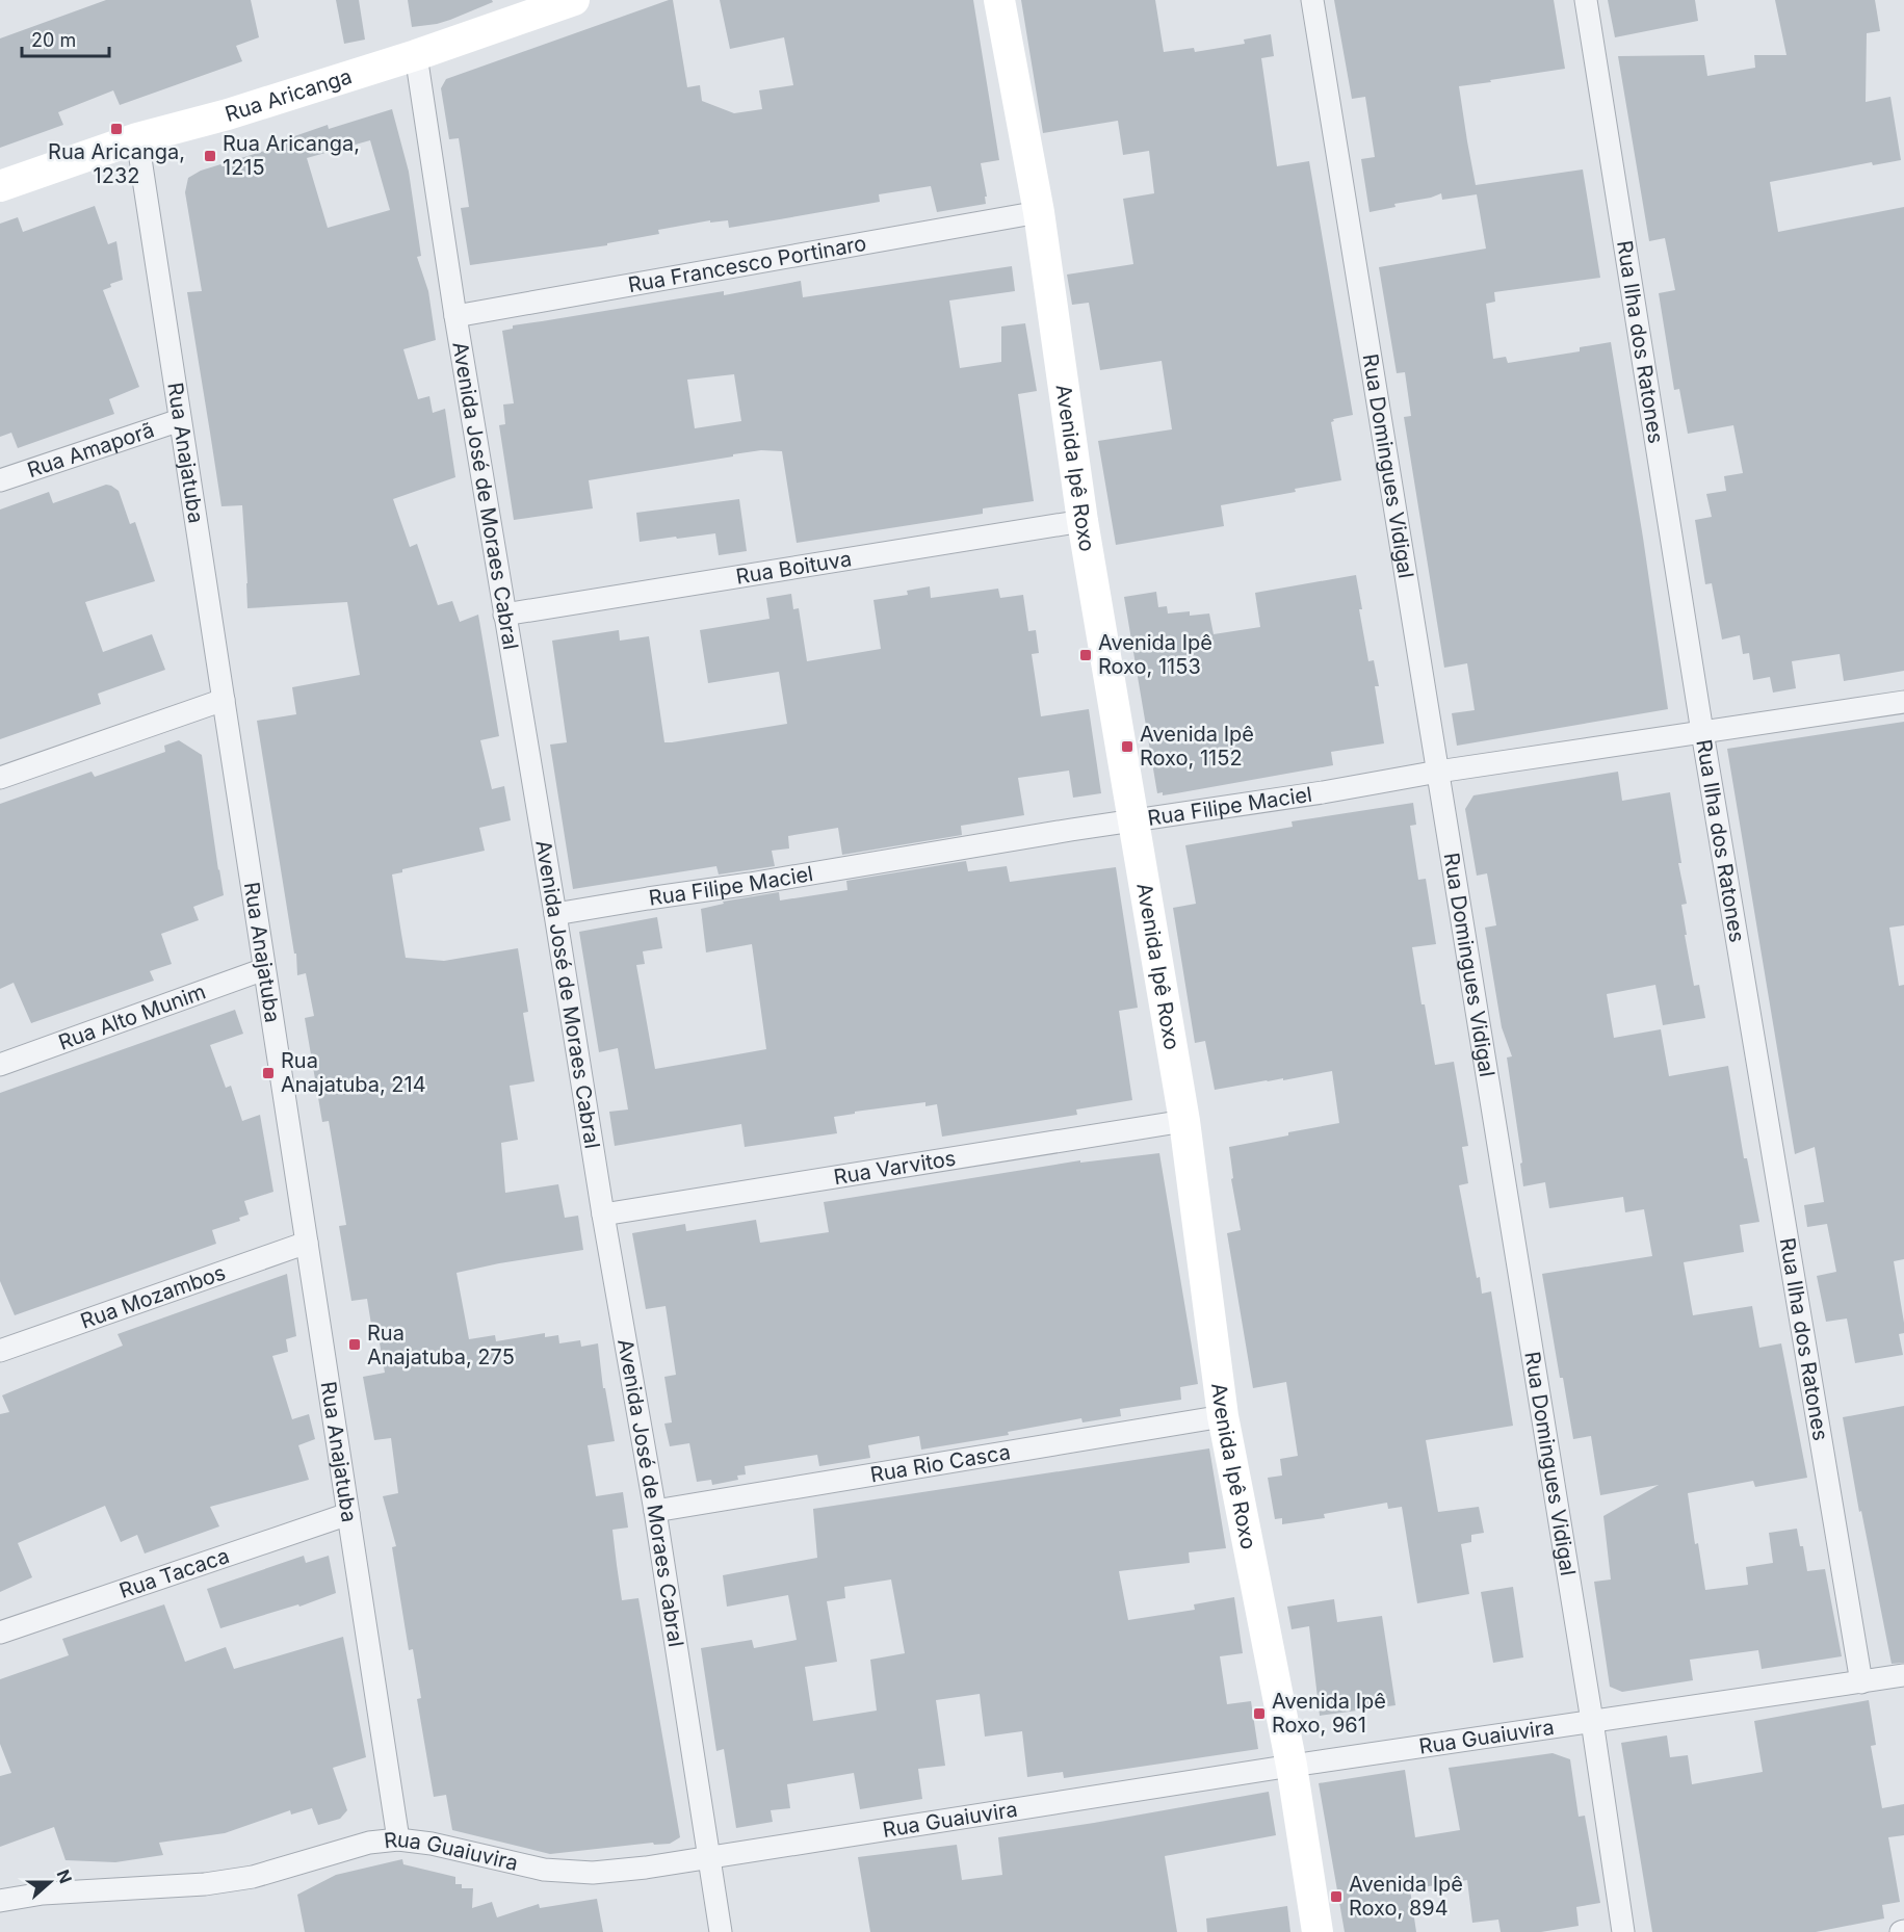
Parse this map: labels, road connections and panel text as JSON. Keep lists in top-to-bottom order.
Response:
{
  "streets": {
    "street": [
      "Rua Aricanga",
      "Rua Francesco Portinaro",
      "Rua Ilha dos Ratones",
      "Rua Amaporã",
      "Rua Anajatuba",
      "Rua Domingues Vidigal",
      "Avenida Ipê Roxo",
      "Avenida José de Moraes Cabral",
      "Rua Boituva",
      "Rua Filipe Maciel",
      "Rua Alto Munim",
      "Rua Varvitos",
      "Rua Mozambos",
      "Rua Rio Casca",
      "Rua Tacaca",
      "Rua Guaiuvira"
    ]
  },
  "crossings": [
    ["Rua Aricanga", "Rua Anajatuba"],
    ["Rua Aricanga", "Avenida José de Moraes Cabral"],
    ["Rua Francesco Portinaro", "Avenida Ipê Roxo"],
    ["Rua Francesco Portinaro", "Avenida José de Moraes Cabral"],
    ["Rua Ilha dos Ratones", "Rua Filipe Maciel"],
    ["Rua Ilha dos Ratones", "Rua Guaiuvira"],
    ["Rua Amaporã", "Rua Anajatuba"],
    ["Rua Anajatuba", "Rua Alto Munim"],
    ["Rua Anajatuba", "Rua Mozambos"],
    ["Rua Anajatuba", "Rua Tacaca"],
    ["Rua Anajatuba", "Rua Guaiuvira"],
    ["Rua Domingues Vidigal", "Rua Filipe Maciel"],
    ["Rua Domingues Vidigal", "Rua Guaiuvira"],
    ["Avenida Ipê Roxo", "Rua Boituva"],
    ["Avenida Ipê Roxo", "Rua Filipe Maciel"],
    ["Avenida Ipê Roxo", "Rua Varvitos"],
    ["Avenida Ipê Roxo", "Rua Rio Casca"],
    ["Avenida Ipê Roxo", "Rua Guaiuvira"],
    ["Avenida José de Moraes Cabral", "Rua Boituva"],
    ["Avenida José de Moraes Cabral", "Rua Filipe Maciel"],
    ["Avenida José de Moraes Cabral", "Rua Varvitos"],
    ["Avenida José de Moraes Cabral", "Rua Rio Casca"],
    ["Avenida José de Moraes Cabral", "Rua Guaiuvira"]
  ],
  "places": {
    "transit": [
      "Rua Aricanga, 1232",
      "Rua Aricanga, 1215",
      "Avenida Ipê Roxo, 1153",
      "Avenida Ipê Roxo, 1152",
      "Rua Anajatuba, 214",
      "Rua Anajatuba, 275",
      "Avenida Ipê Roxo, 961",
      "Avenida Ipê Roxo, 894"
    ]
  },
  "scale_bar": "20 m",
  "north": "right"
}
